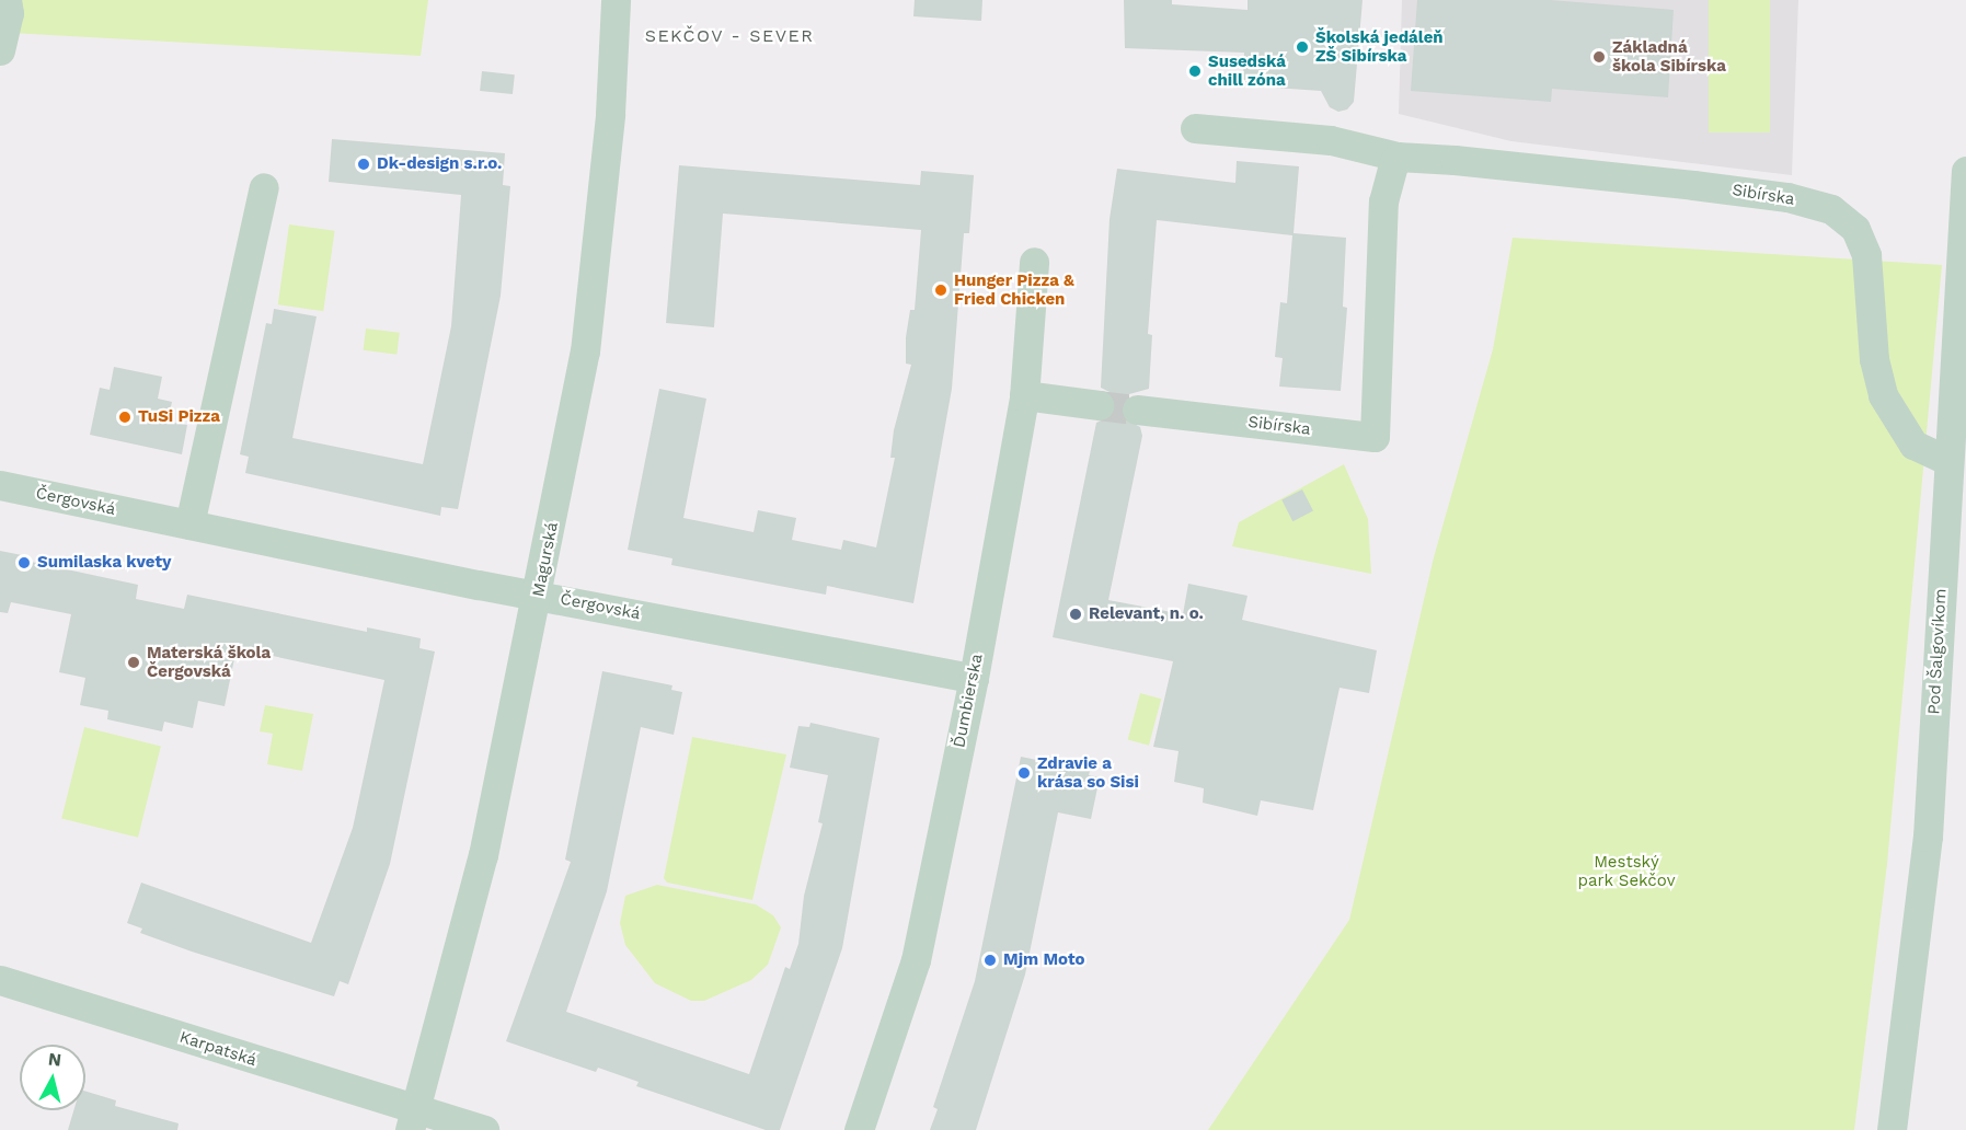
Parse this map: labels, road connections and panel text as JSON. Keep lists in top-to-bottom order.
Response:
{
  "streets": {
    "street": [
      "Sibírska",
      "Čergovská",
      "Magurská",
      "Pod Šalgovíkom",
      "Ďumbierska",
      "Karpatská"
    ]
  },
  "crossings": [
    ["Sibírska", "Pod Šalgovíkom"],
    ["Čergovská", "Magurská"],
    ["Čergovská", "Ďumbierska"],
    ["Magurská", "Karpatská"]
  ],
  "districts": ["SEKČOV - SEVER"],
  "parks": ["Mestský park Sekčov"],
  "places": [
    "Školská jedáleň ZŠ Sibírska",
    "Základná škola Sibírska",
    "Susedská chill zóna",
    "Dk-design s.r.o.",
    "Hunger Pizza & Fried Chicken",
    "TuSi Pizza",
    "Sumilaska kvety",
    "Relevant, n. o.",
    "Materská škola Čergovská",
    "Zdravie a krása so Sisi",
    "Mjm Moto"
  ],
  "north": "top"
}
